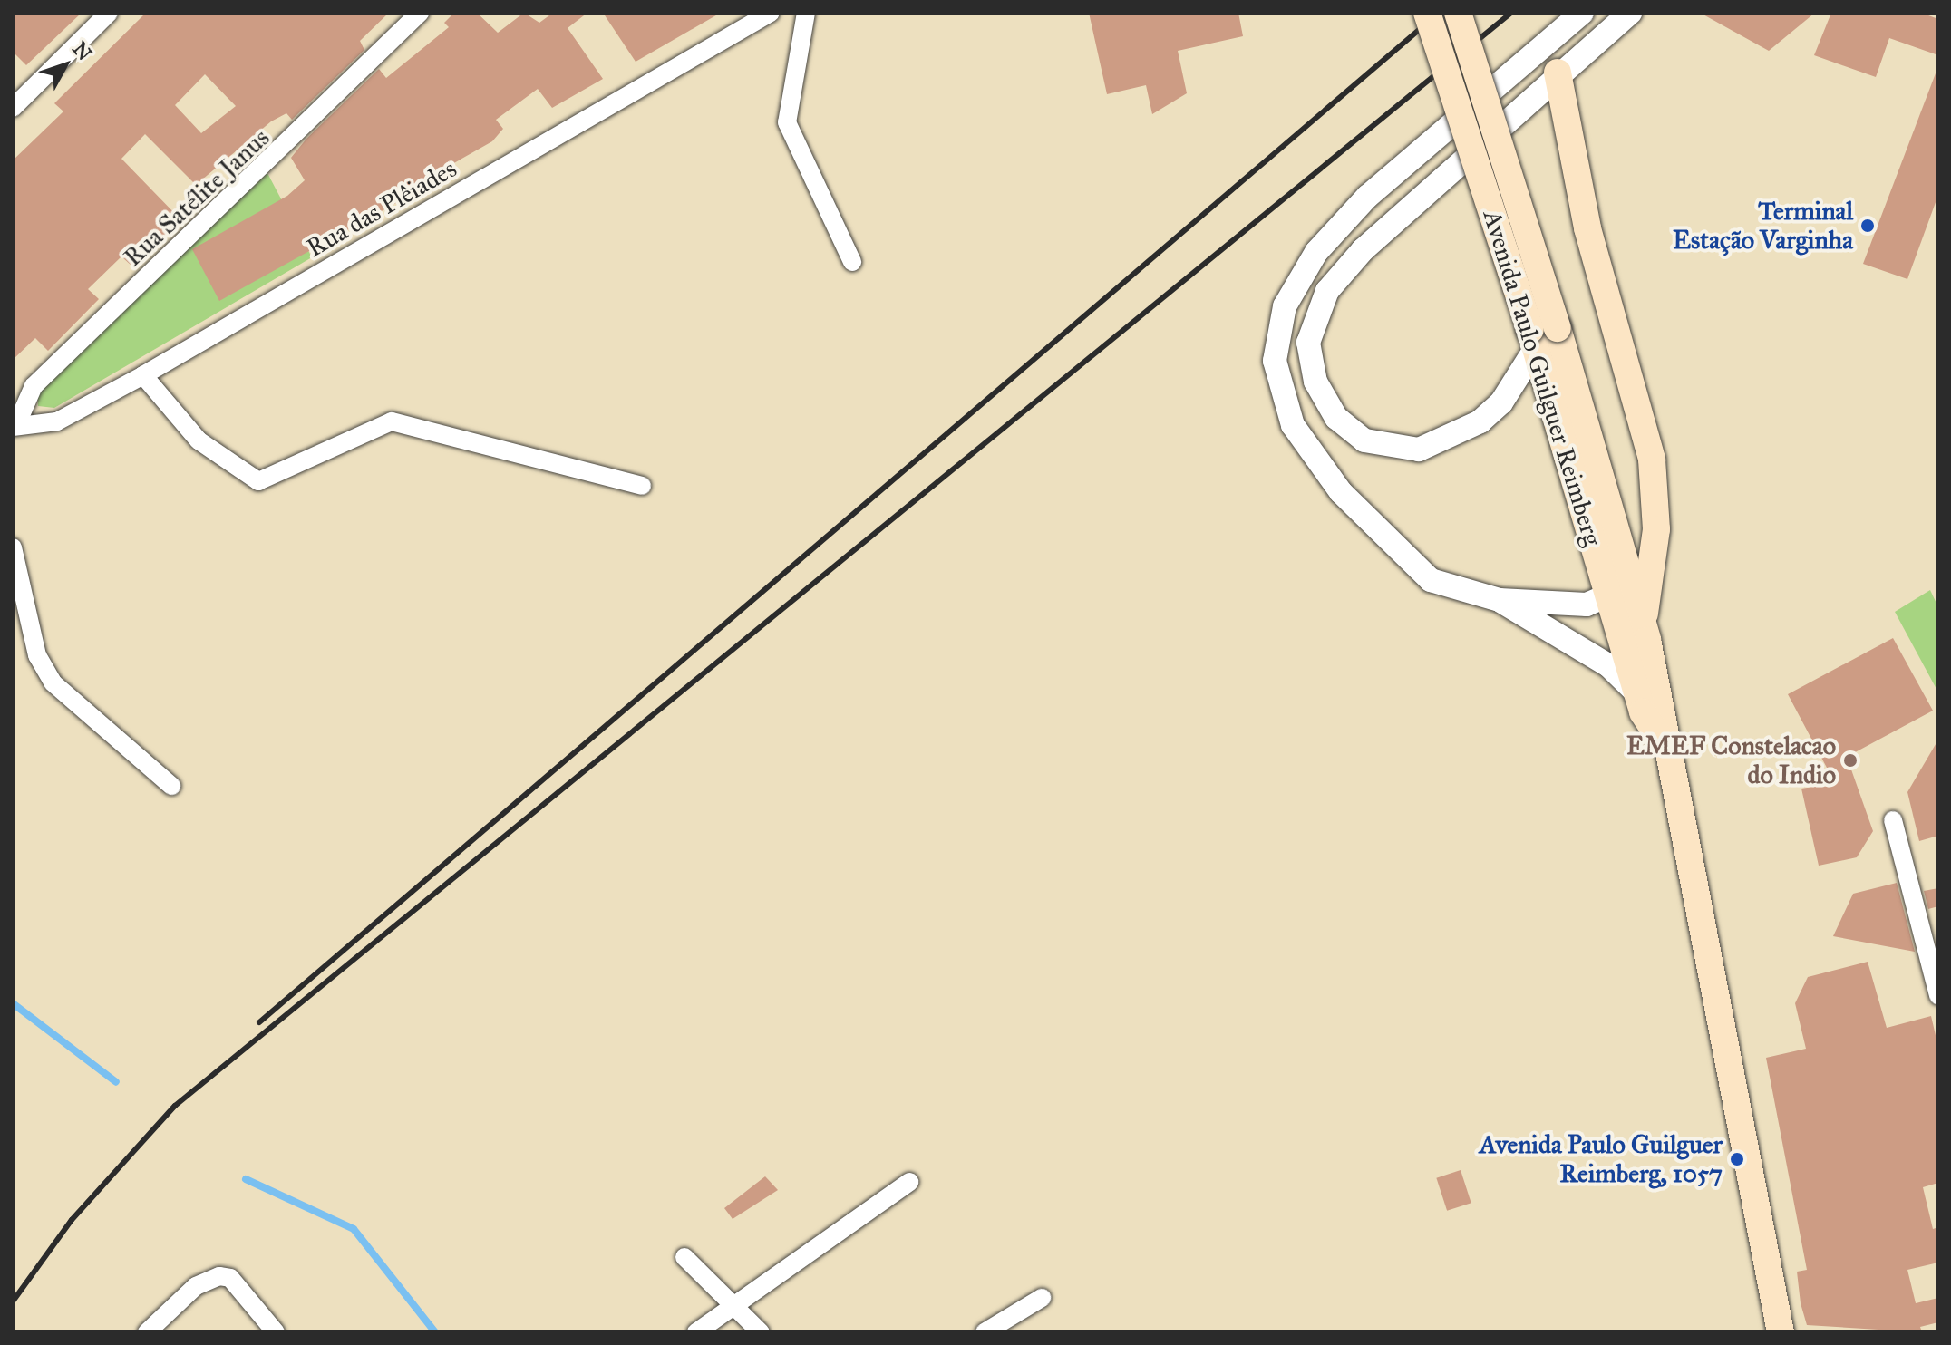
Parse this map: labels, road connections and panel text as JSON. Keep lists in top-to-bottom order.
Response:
{
  "streets": {
    "main road": ["Avenida Paulo Guilguer Reimberg"],
    "street": ["Rua Satélite Janus", "Rua das Plêiades"]
  },
  "crossings": [
    ["Rua Satélite Janus", "Rua das Plêiades"]
  ],
  "places": ["Terminal Estação Varginha", "EMEF Constelacao do Indio", "Avenida Paulo Guilguer Reimberg, 1057"],
  "north": "top right"
}
